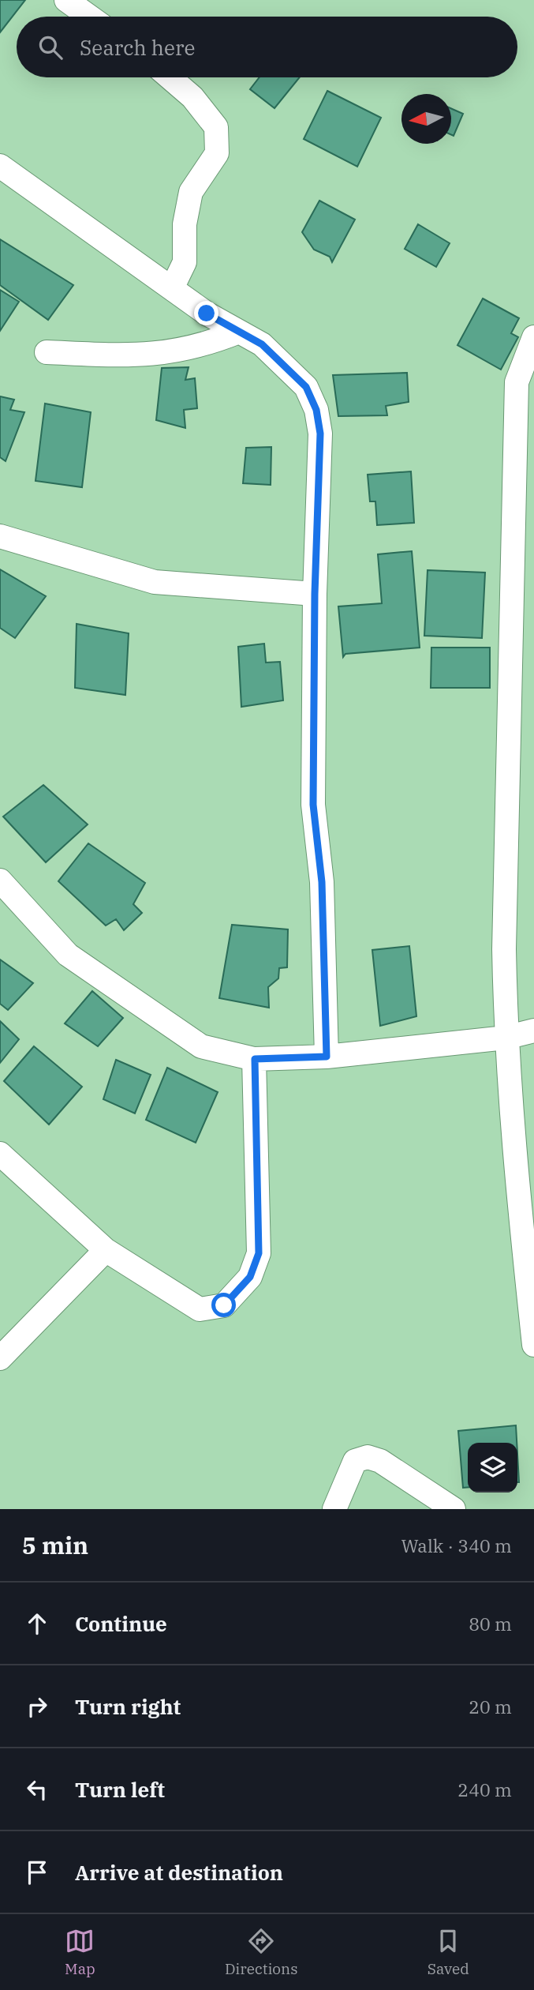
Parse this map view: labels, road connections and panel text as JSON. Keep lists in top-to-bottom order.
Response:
{
  "north": "left",
  "page": {
    "search": "Search here",
    "heading": ["5 min", "Walk · 340 m"],
    "list": [
      ["Continue", "80 m"],
      ["Turn right", "20 m"],
      ["Turn left", "240 m"],
      "Arrive at destination"
    ],
    "nav": ["Map", "Directions", "Saved"]
  }
}
